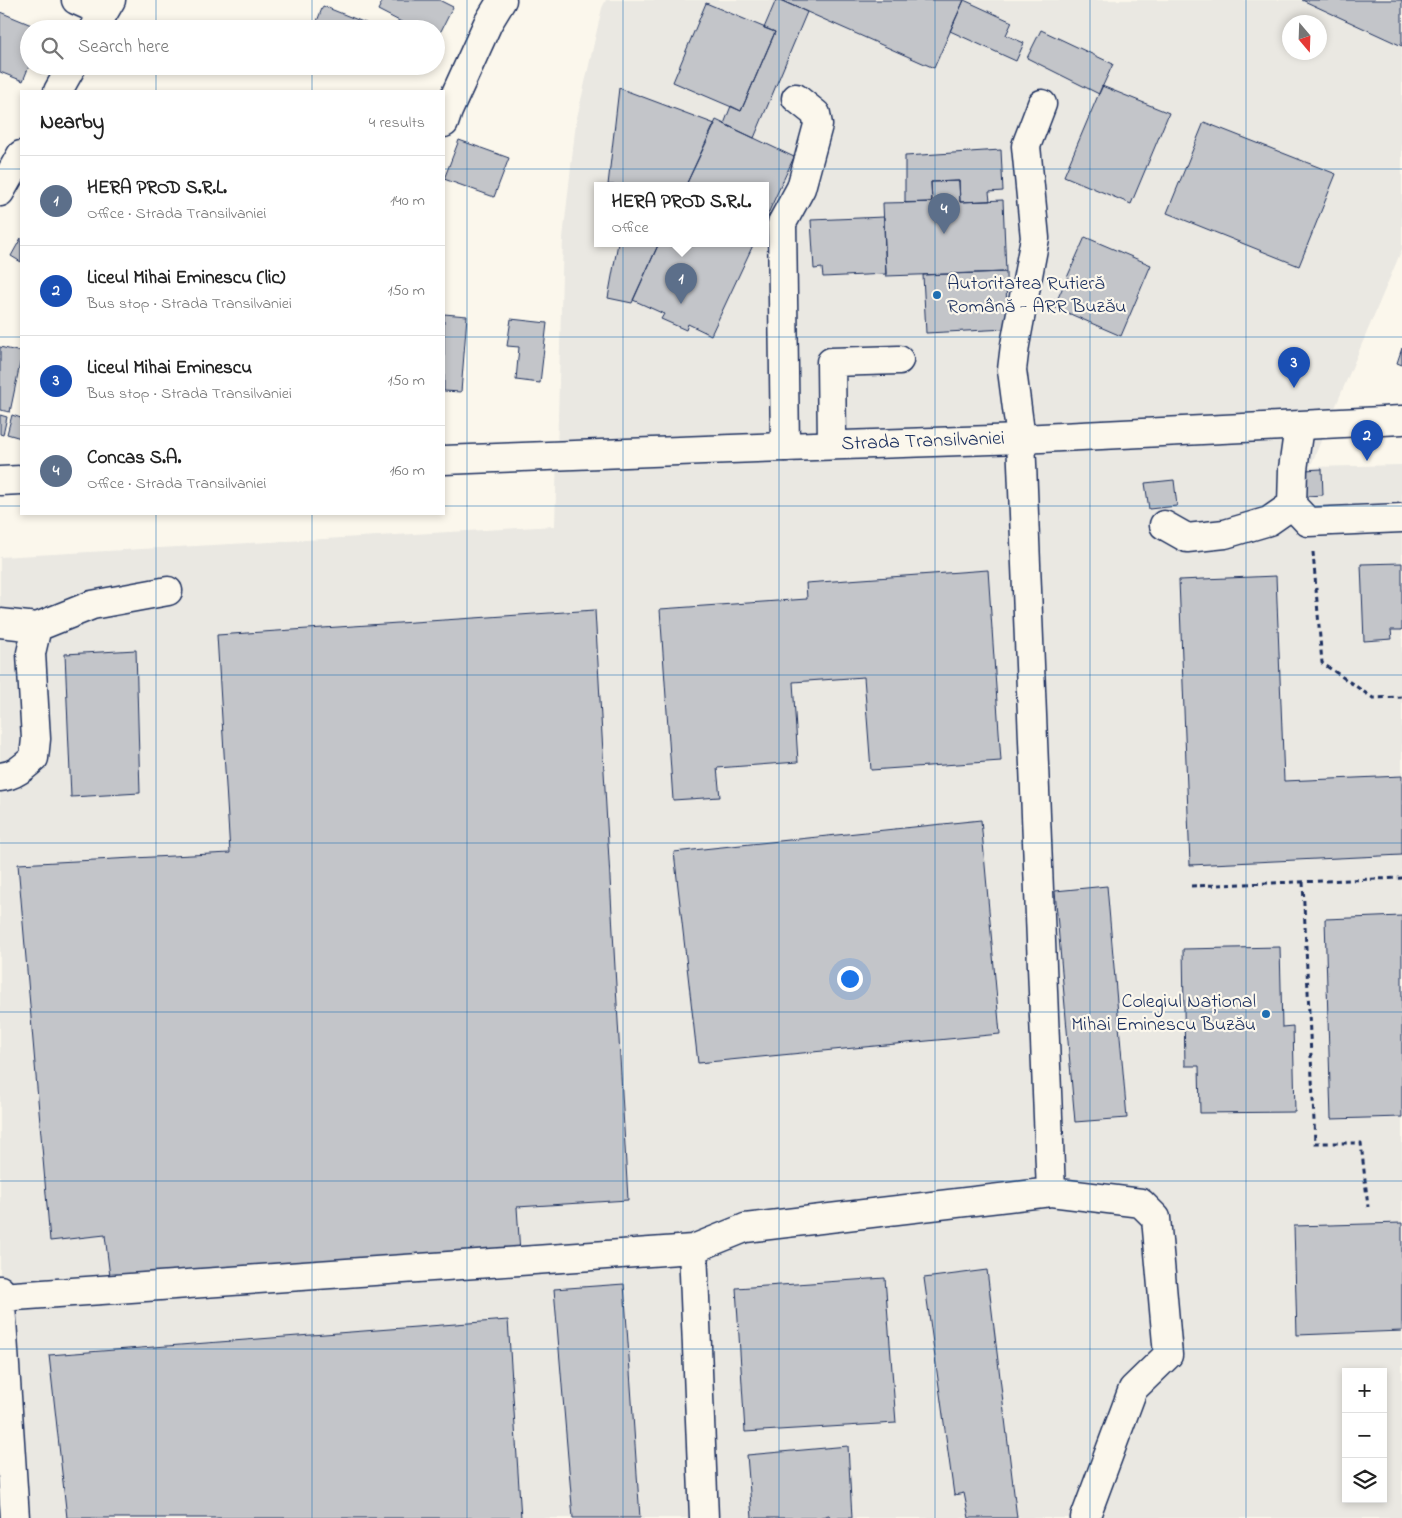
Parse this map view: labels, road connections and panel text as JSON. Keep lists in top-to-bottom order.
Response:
{
  "streets": {
    "main road": ["Strada Transilvaniei"]
  },
  "places": ["Autoritatea Rutieră Română - ARR Buzău", "Colegiul Național Mihai Eminescu Buzău"],
  "north": "bottom",
  "page": {
    "search": "Search here",
    "heading": ["Nearby", "4 results"],
    "list": [
      {
        "mark": "1",
        "name": "HERA PROD S.R.L.",
        "note": "Office · Strada Transilvaniei",
        "value": "140 m"
      },
      {
        "mark": "2",
        "name": "Liceul Mihai Eminescu (lic)",
        "note": "Bus stop · Strada Transilvaniei",
        "value": "150 m"
      },
      {
        "mark": "3",
        "name": "Liceul Mihai Eminescu",
        "note": "Bus stop · Strada Transilvaniei",
        "value": "150 m"
      },
      {
        "mark": "4",
        "name": "Concas S.A.",
        "note": "Office · Strada Transilvaniei",
        "value": "160 m"
      }
    ],
    "popup": ["HERA PROD S.R.L.", "Office"],
    "pins": [
      "4",
      "1",
      "3",
      "2"
    ],
    "map_buttons": ["+", "−"]
  }
}
